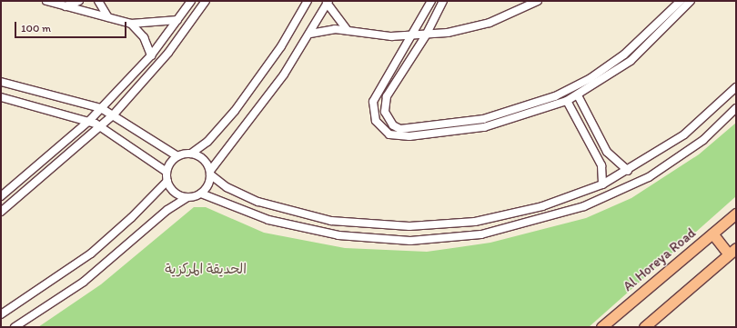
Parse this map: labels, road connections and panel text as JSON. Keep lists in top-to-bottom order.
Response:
{
  "streets": {
    "main road": ["Al Horeya Road"]
  },
  "parks": ["الحديقة المركزية"],
  "scale_bar": "100 m"
}
